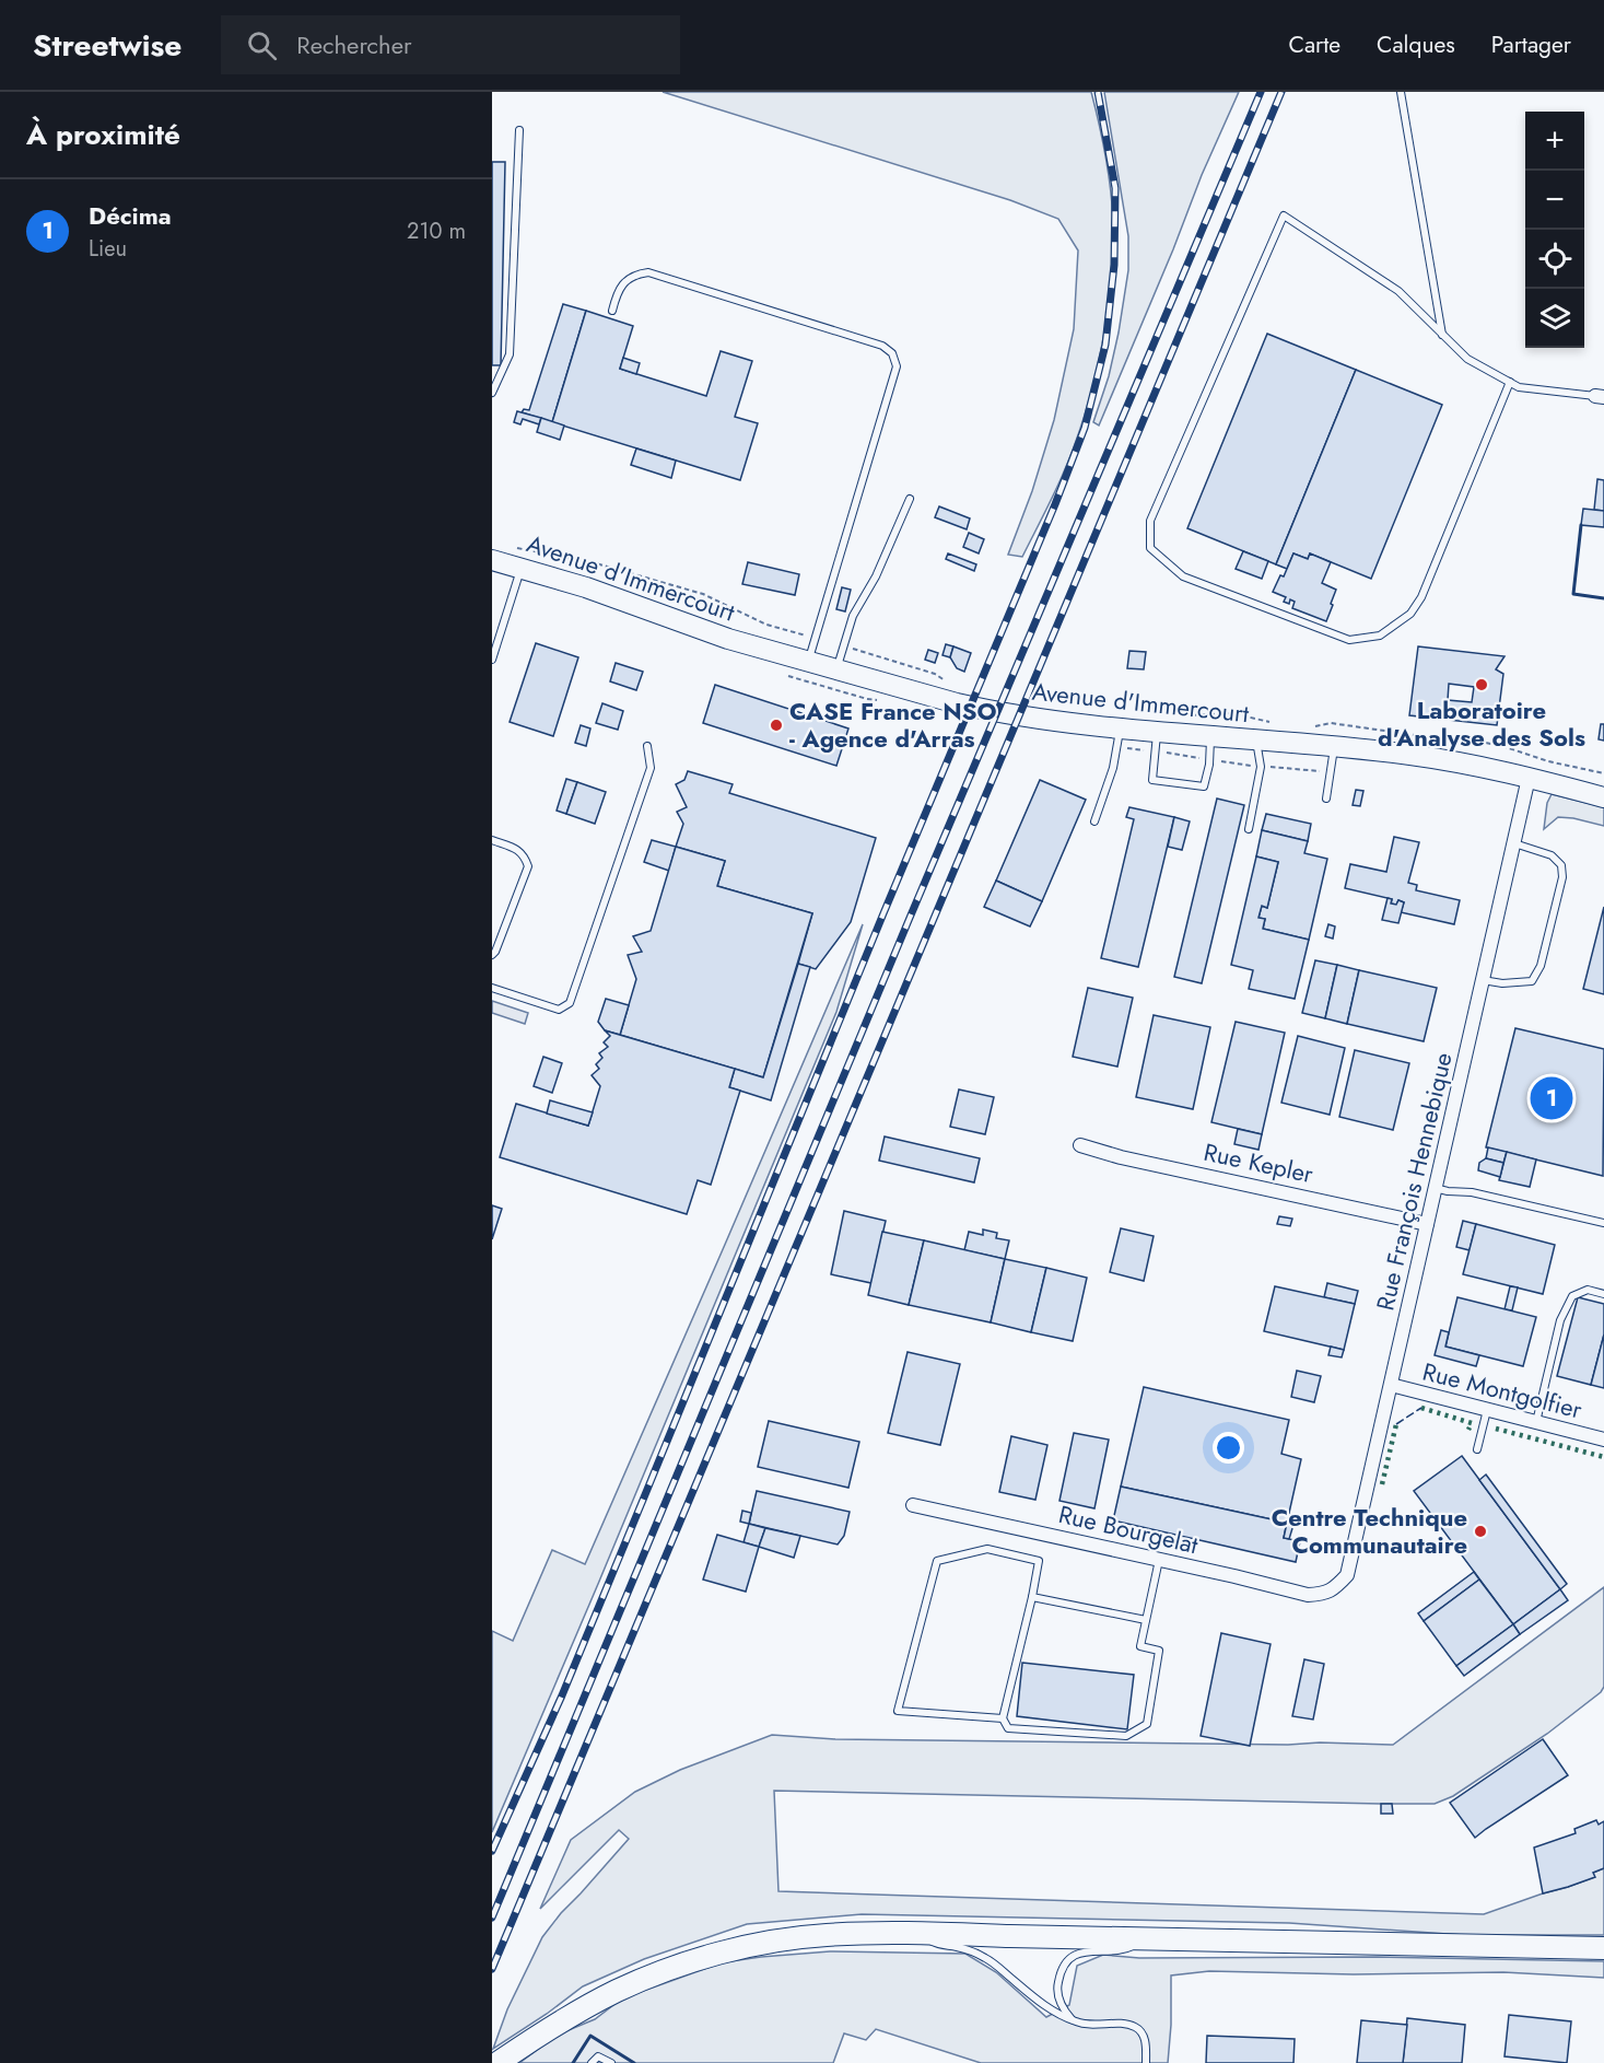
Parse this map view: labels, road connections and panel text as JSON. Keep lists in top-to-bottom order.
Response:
{
  "streets": {
    "main road": ["Avenue d'Immercourt"],
    "street": [
      "Rue Kepler",
      "Rue François Hennebique",
      "Rue Montgolfier",
      "Rue Bourgelat"
    ]
  },
  "crossings": [
    ["Avenue d'Immercourt", "Rue François Hennebique"],
    ["Rue Kepler", "Rue François Hennebique"],
    ["Rue François Hennebique", "Rue Montgolfier"],
    ["Rue François Hennebique", "Rue Bourgelat"]
  ],
  "places": ["Laboratoire d'Analyse des Sols", "CASE France NSO - Agence d'Arras", "Centre Technique Communautaire"],
  "page": {
    "header": "Streetwise",
    "search": "Rechercher",
    "nav": ["Carte", "Calques", "Partager"],
    "heading": "À proximité",
    "map_buttons": ["+", "−"],
    "list": [
      {
        "mark": "1",
        "name": "Décima",
        "note": "Lieu",
        "value": "210 m"
      }
    ],
    "pins": "1"
  }
}
